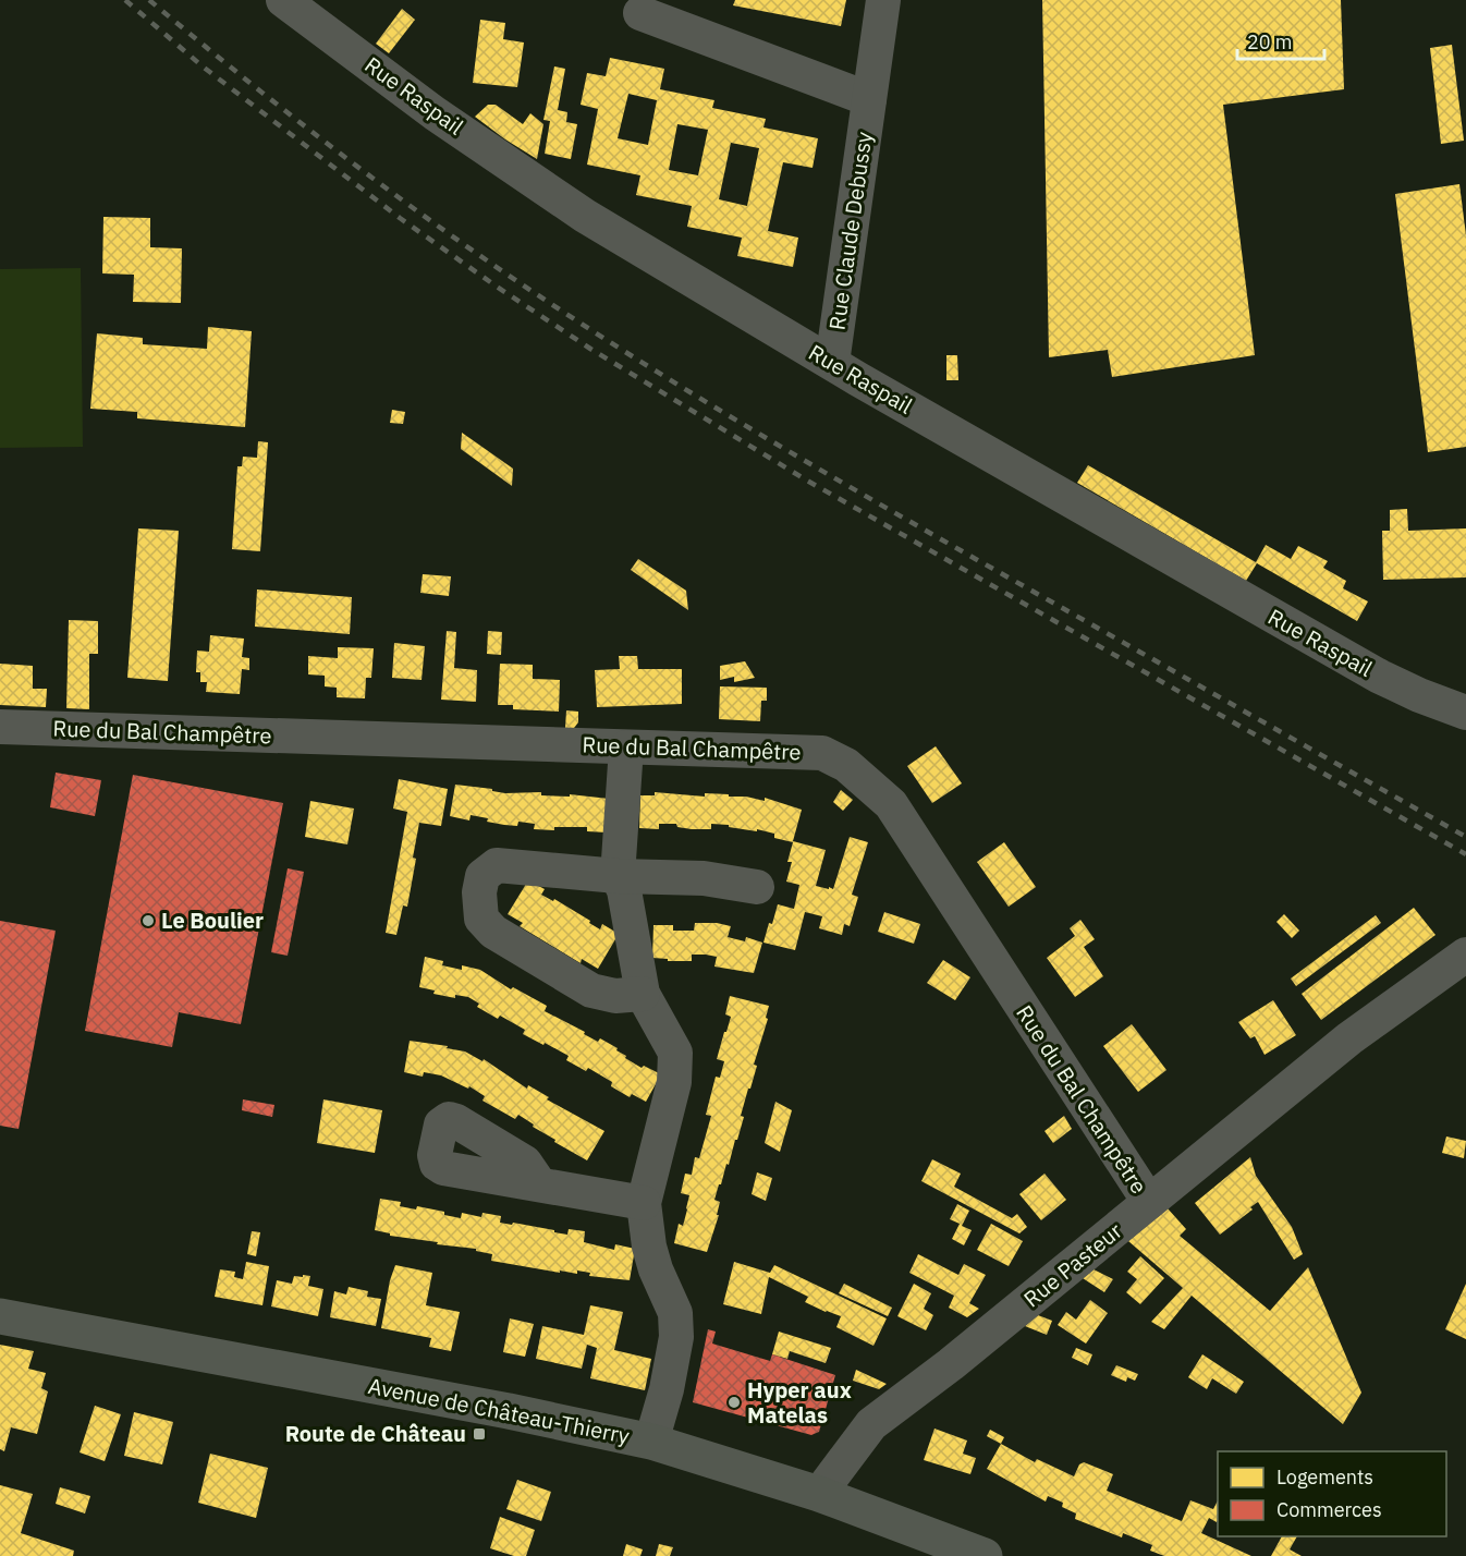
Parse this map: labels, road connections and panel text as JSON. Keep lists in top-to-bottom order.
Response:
{
  "streets": {
    "main road": ["Avenue de Château-Thierry"],
    "street": [
      "Rue Raspail",
      "Rue Claude Debussy",
      "Rue du Bal Champêtre",
      "Rue Pasteur"
    ]
  },
  "crossings": [
    ["Rue Raspail", "Rue Claude Debussy"],
    ["Rue du Bal Champêtre", "Rue Pasteur"],
    ["Rue Pasteur", "Avenue de Château-Thierry"]
  ],
  "places": {
    "other": ["Le Boulier", "Hyper aux Matelas"],
    "transit": ["Route de Château"]
  },
  "legend": ["Logements", "Commerces"],
  "scale_bar": "20 m"
}
